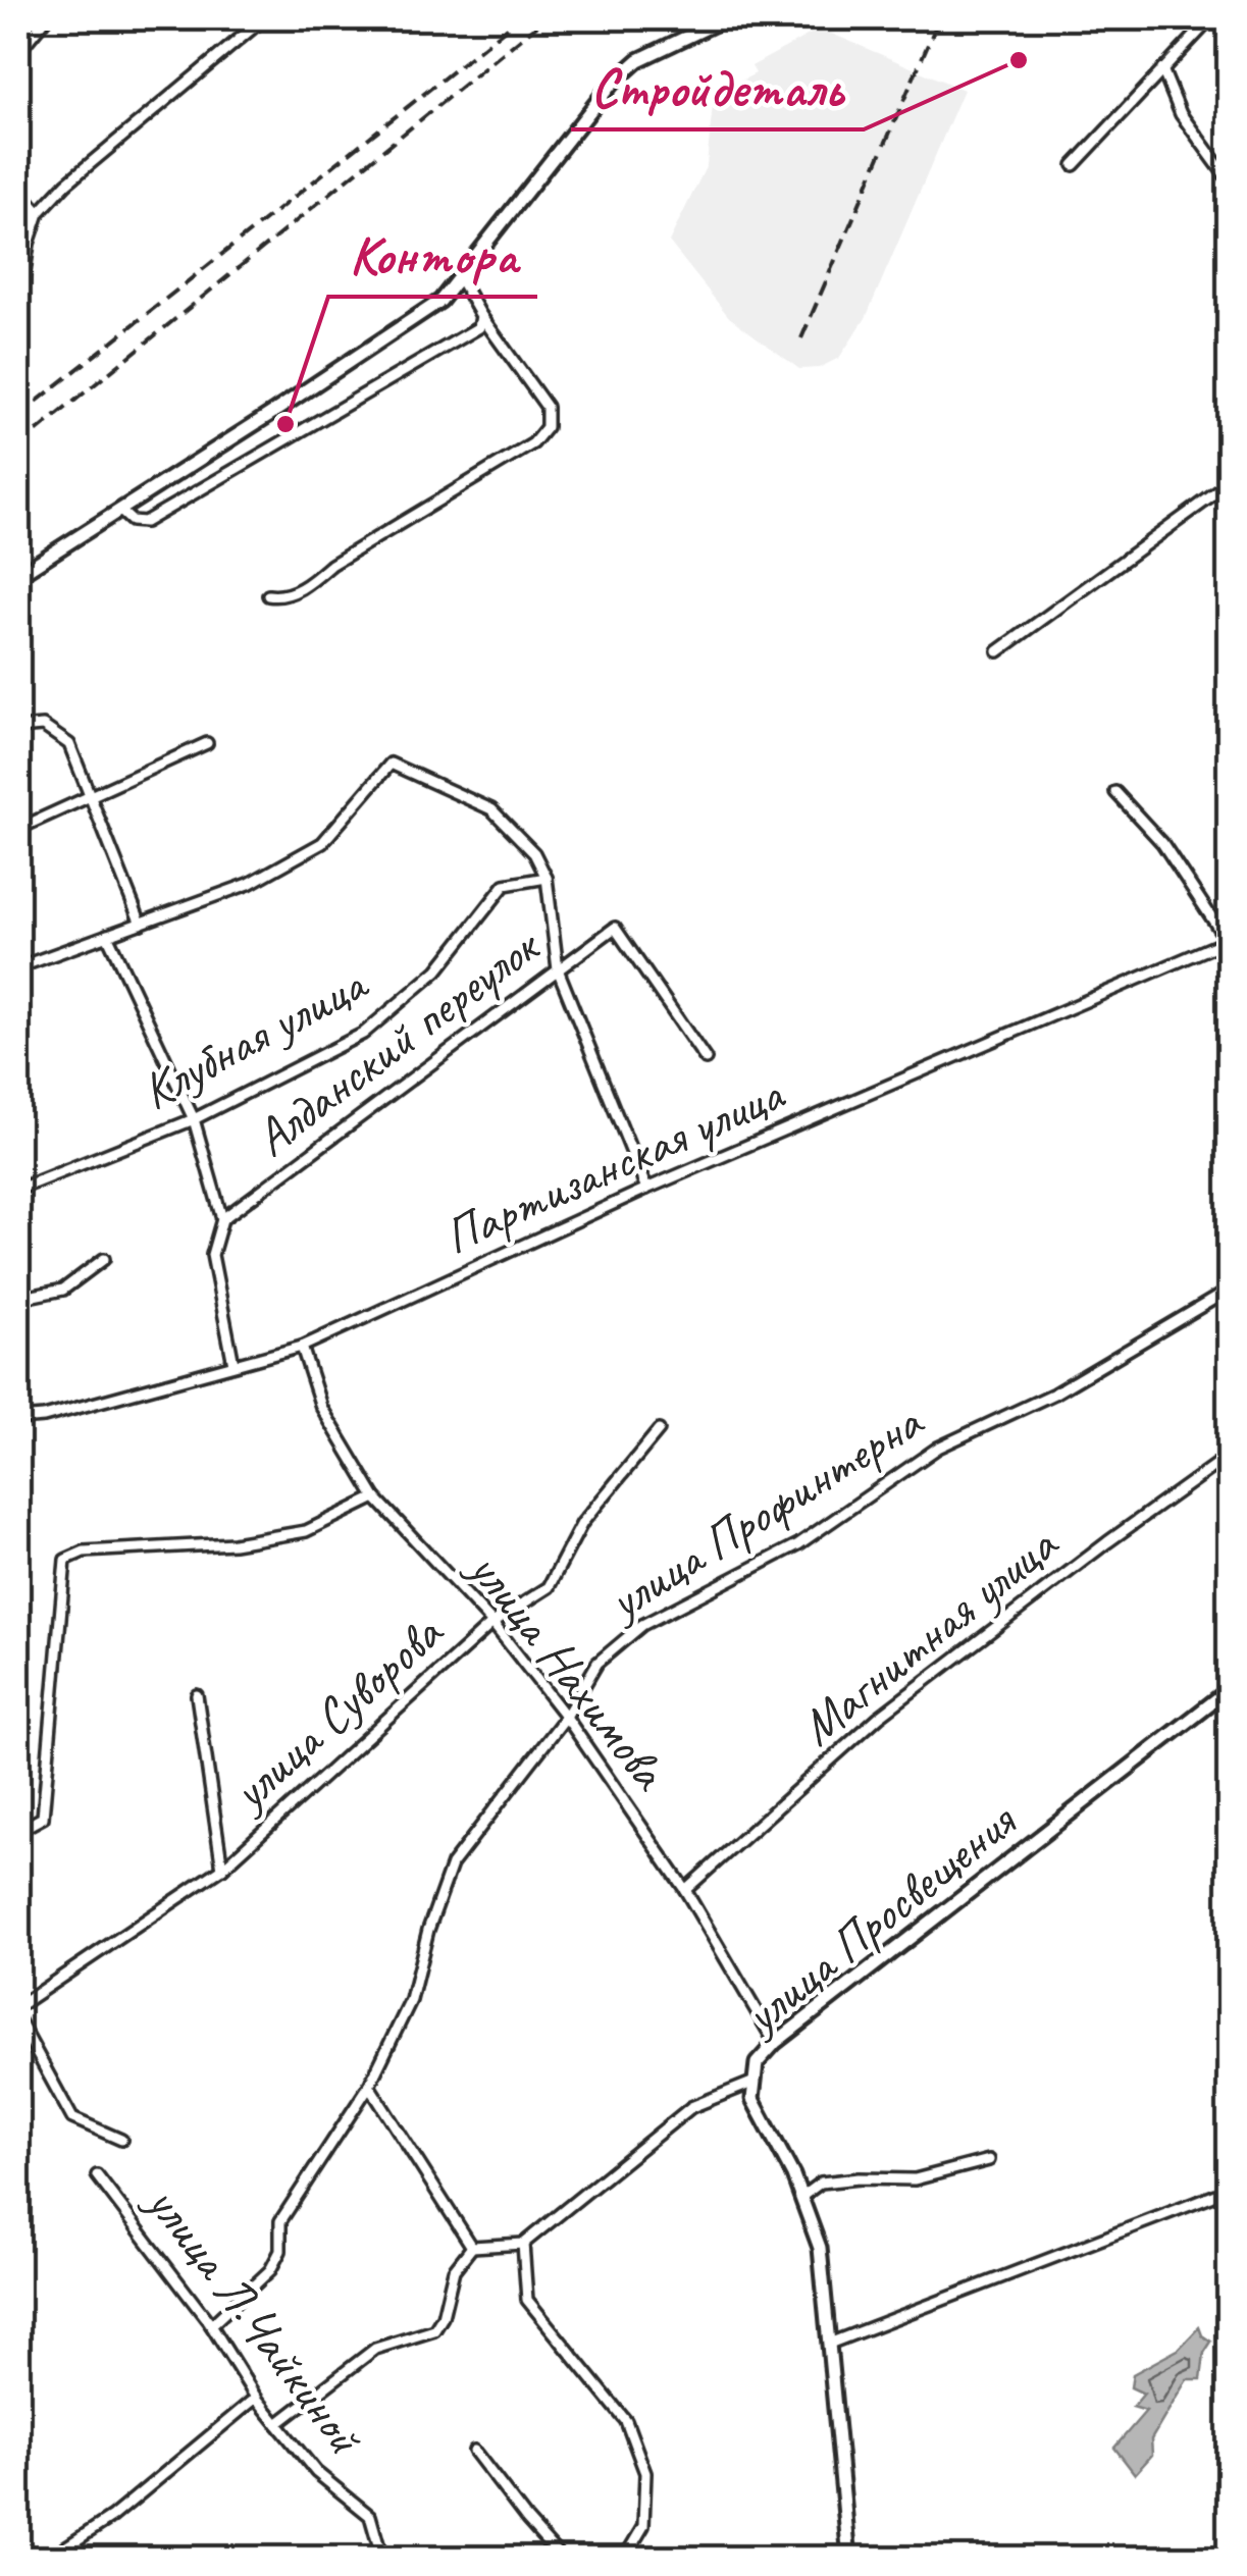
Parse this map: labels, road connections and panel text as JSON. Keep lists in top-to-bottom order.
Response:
{
  "streets": {
    "street": [
      "Клубная улица",
      "Алданский переулок",
      "Партизанская улица",
      "улица Профинтерна",
      "Магнитная улица",
      "улица Нахимова",
      "улица Суворова",
      "улица Просвещения",
      "улица Л.Чайкиной"
    ]
  },
  "crossings": [
    ["Партизанская улица", "улица Нахимова"],
    ["улица Профинтерна", "улица Нахимова"],
    ["улица Профинтерна", "улица Л.Чайкиной"],
    ["Магнитная улица", "улица Нахимова"],
    ["улица Нахимова", "улица Суворова"],
    ["улица Нахимова", "улица Просвещения"]
  ],
  "places": ["Стройдеталь", "Контора"]
}
